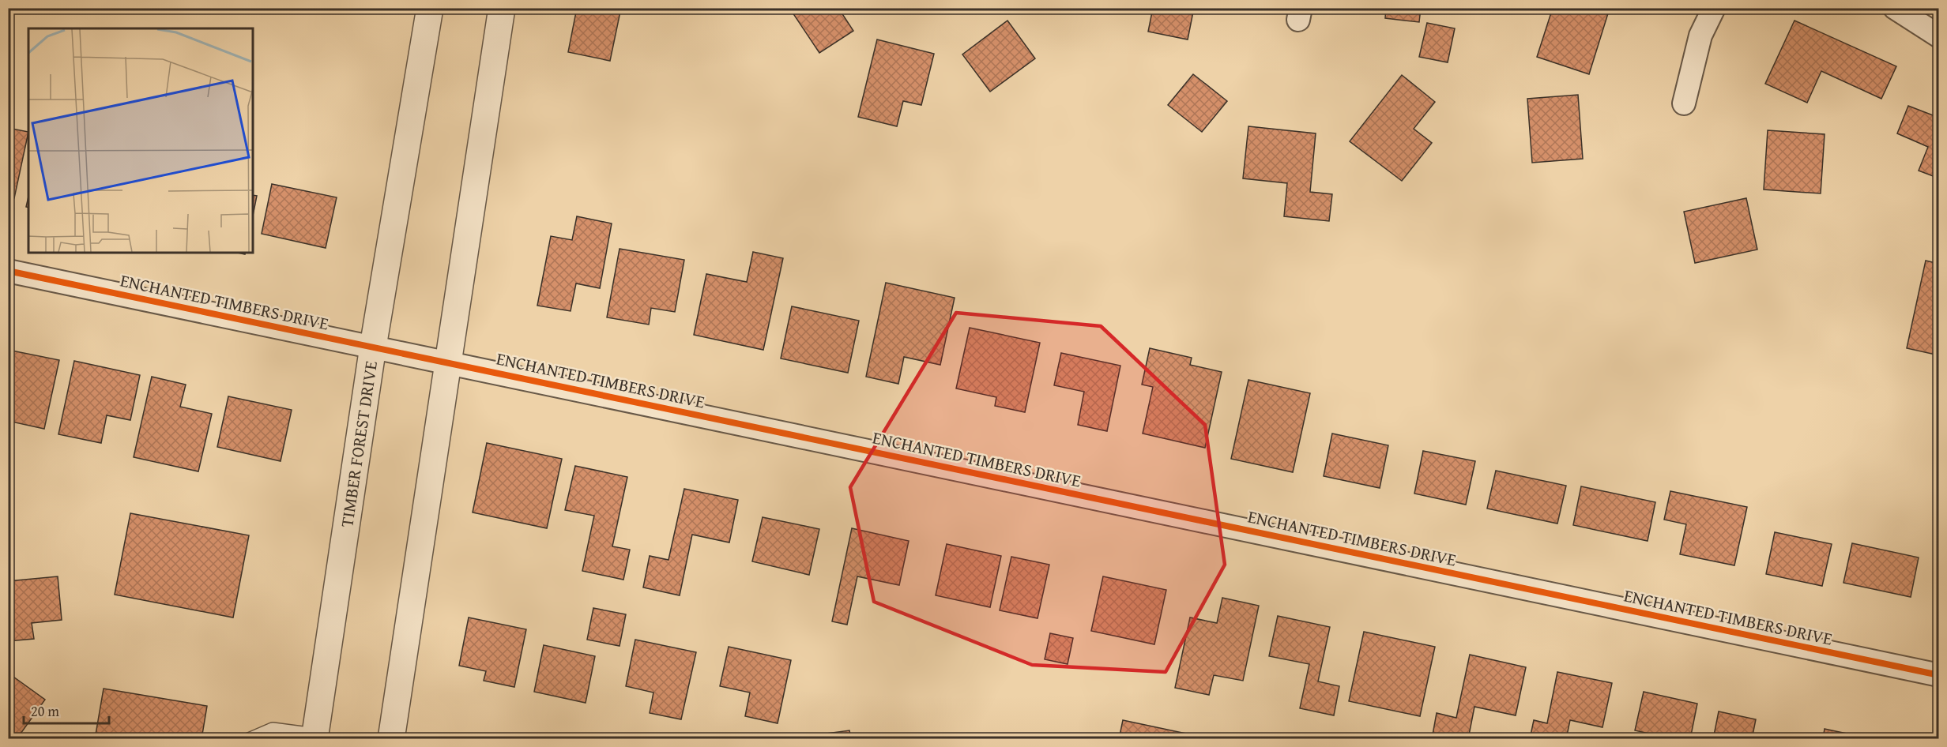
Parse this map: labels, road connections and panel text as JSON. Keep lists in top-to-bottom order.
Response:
{
  "streets": {
    "street": ["ENCHANTED TIMBERS DRIVE", "TIMBER FOREST DRIVE"]
  },
  "crossings": [
    ["ENCHANTED TIMBERS DRIVE", "TIMBER FOREST DRIVE"]
  ],
  "scale_bar": "20 m"
}
